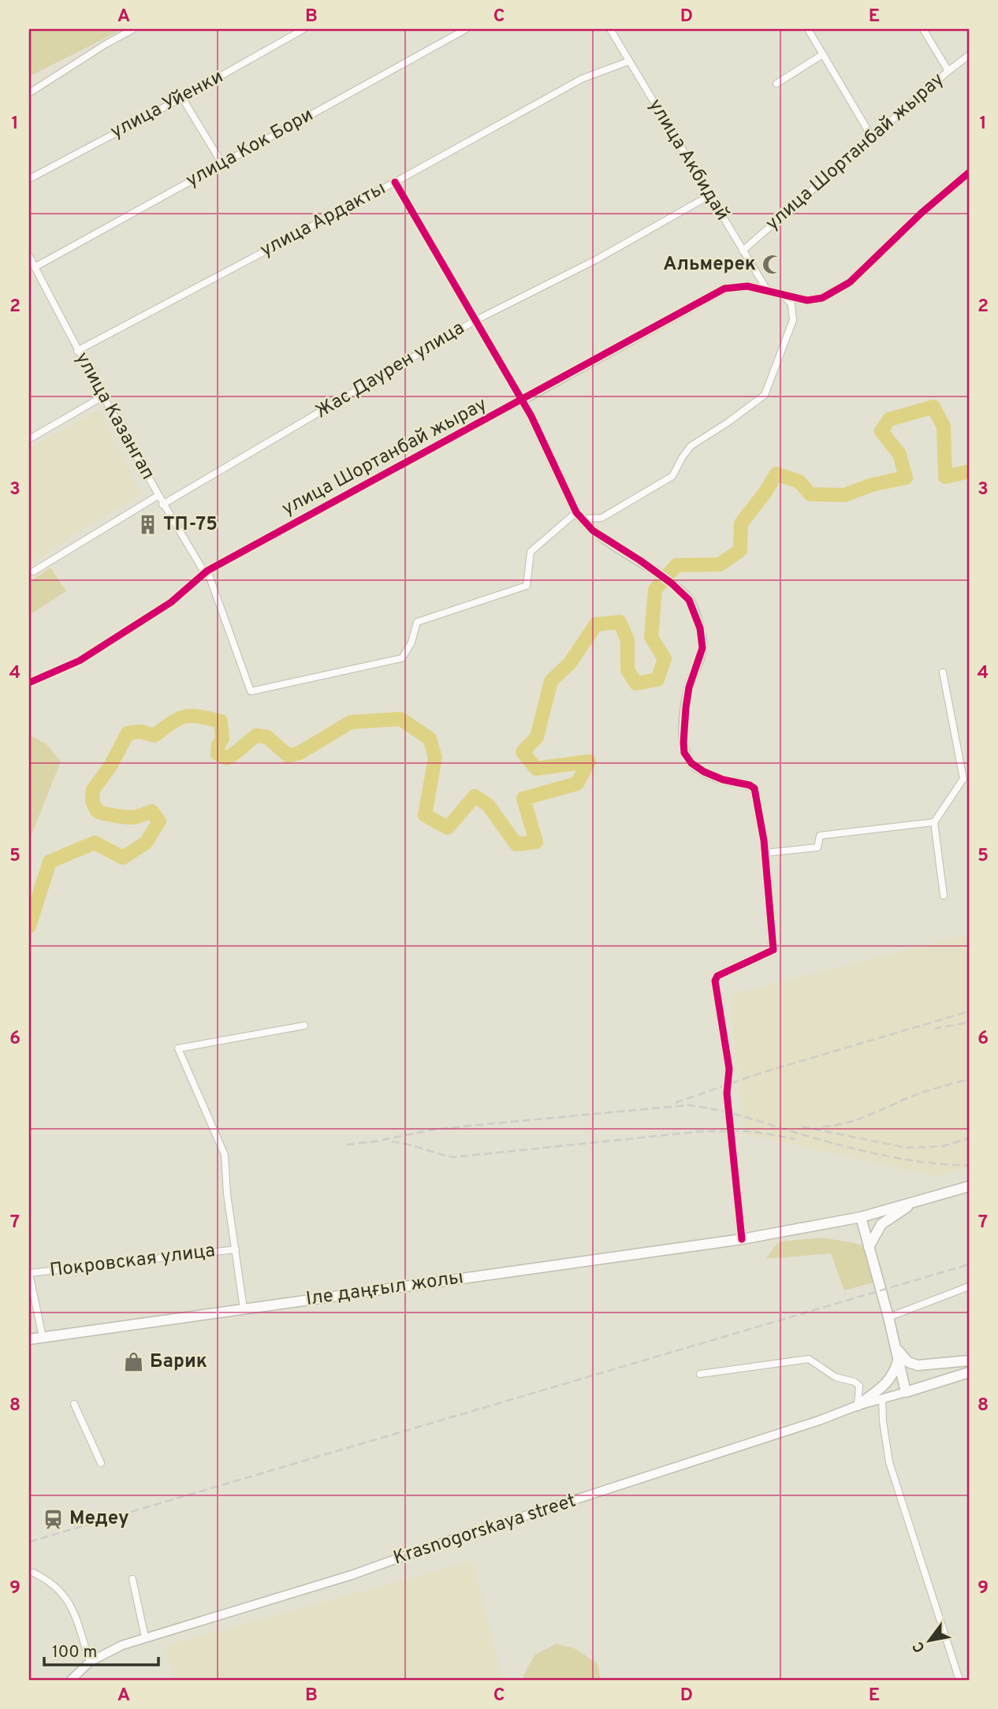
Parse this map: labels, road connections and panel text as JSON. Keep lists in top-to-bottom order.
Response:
{
  "streets": {
    "main road": ["Іле даңғыл жолы"],
    "street": [
      "улица Уйенки",
      "улица Кок Бори",
      "улица Шортанбай жырау",
      "улица Акбидай",
      "улица Ардакты",
      "Жас Даурен улица",
      "улица Казангап",
      "Покровская улица",
      "Krasnogorskaya street"
    ]
  },
  "crossings": [
    ["улица Кок Бори", "улица Казангап"],
    ["улица Шортанбай жырау", "улица Акбидай"],
    ["улица Шортанбай жырау", "улица Казангап"],
    ["улица Акбидай", "улица Ардакты"],
    ["улица Акбидай", "Жас Даурен улица"],
    ["улица Ардакты", "улица Казангап"],
    ["Жас Даурен улица", "улица Казангап"],
    ["Покровская улица", "Іле даңғыл жолы"]
  ],
  "places": {
    "mosque": ["Альмерек"],
    "building": ["ТП-75"],
    "shop": ["Барик"],
    "station": ["Медеу"]
  },
  "scale_bar": "100 m",
  "north": "bottom left",
  "grid": {
    "columns": [
      "A",
      "B",
      "C",
      "D",
      "E"
    ],
    "rows": [
      "1",
      "2",
      "3",
      "4",
      "5",
      "6",
      "7",
      "8",
      "9"
    ]
  }
}
